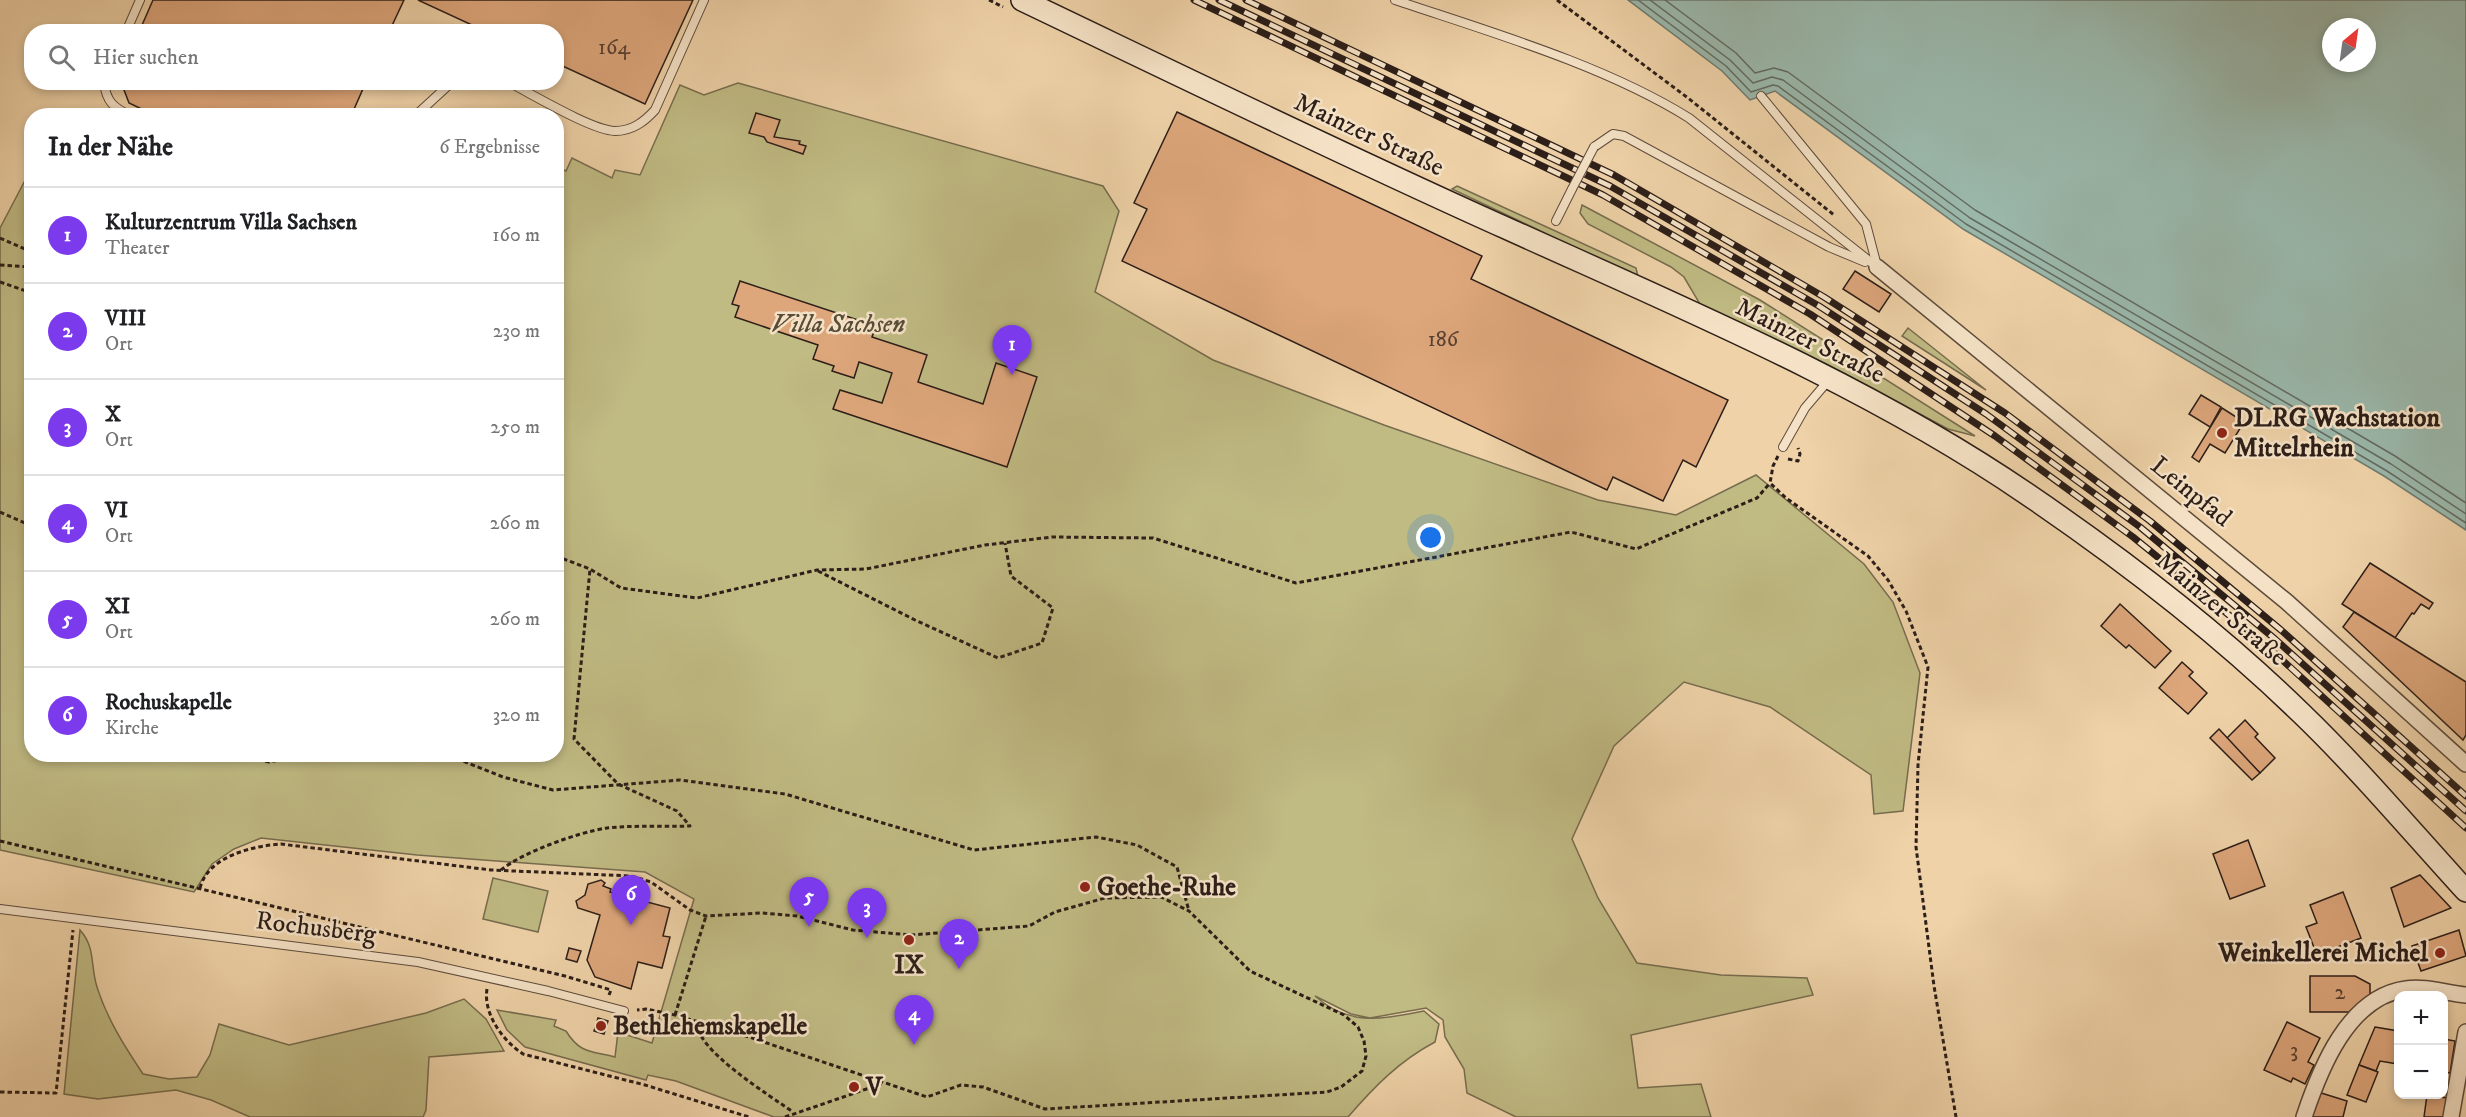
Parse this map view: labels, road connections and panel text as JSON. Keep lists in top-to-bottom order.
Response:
{
  "streets": {
    "main road": ["Mainzer Straße"],
    "street": ["Leinpfad"],
    "lane": ["Rochusberg"]
  },
  "parks": ["Villa Sachsen"],
  "places": [
    "DLRG Wachstation Mittelrhein",
    "Goethe-Ruhe",
    "IX",
    "Weinkellerei Michel",
    "Bethlehemskapelle",
    "V"
  ],
  "house_numbers": [
    "164",
    "186",
    "2",
    "3"
  ],
  "north": "top right",
  "page": {
    "search": "Hier suchen",
    "heading": ["In der Nähe", "6 Ergebnisse"],
    "list": [
      {
        "mark": "1",
        "name": "Kulturzentrum Villa Sachsen",
        "note": "Theater",
        "value": "160 m"
      },
      {
        "mark": "2",
        "name": "VIII",
        "note": "Ort",
        "value": "230 m"
      },
      {
        "mark": "3",
        "name": "X",
        "note": "Ort",
        "value": "250 m"
      },
      {
        "mark": "4",
        "name": "VI",
        "note": "Ort",
        "value": "260 m"
      },
      {
        "mark": "5",
        "name": "XI",
        "note": "Ort",
        "value": "260 m"
      },
      {
        "mark": "6",
        "name": "Rochuskapelle",
        "note": "Kirche",
        "value": "320 m"
      }
    ],
    "pins": [
      "1",
      "6",
      "5",
      "3",
      "2",
      "4"
    ],
    "map_buttons": ["+", "−"]
  }
}
